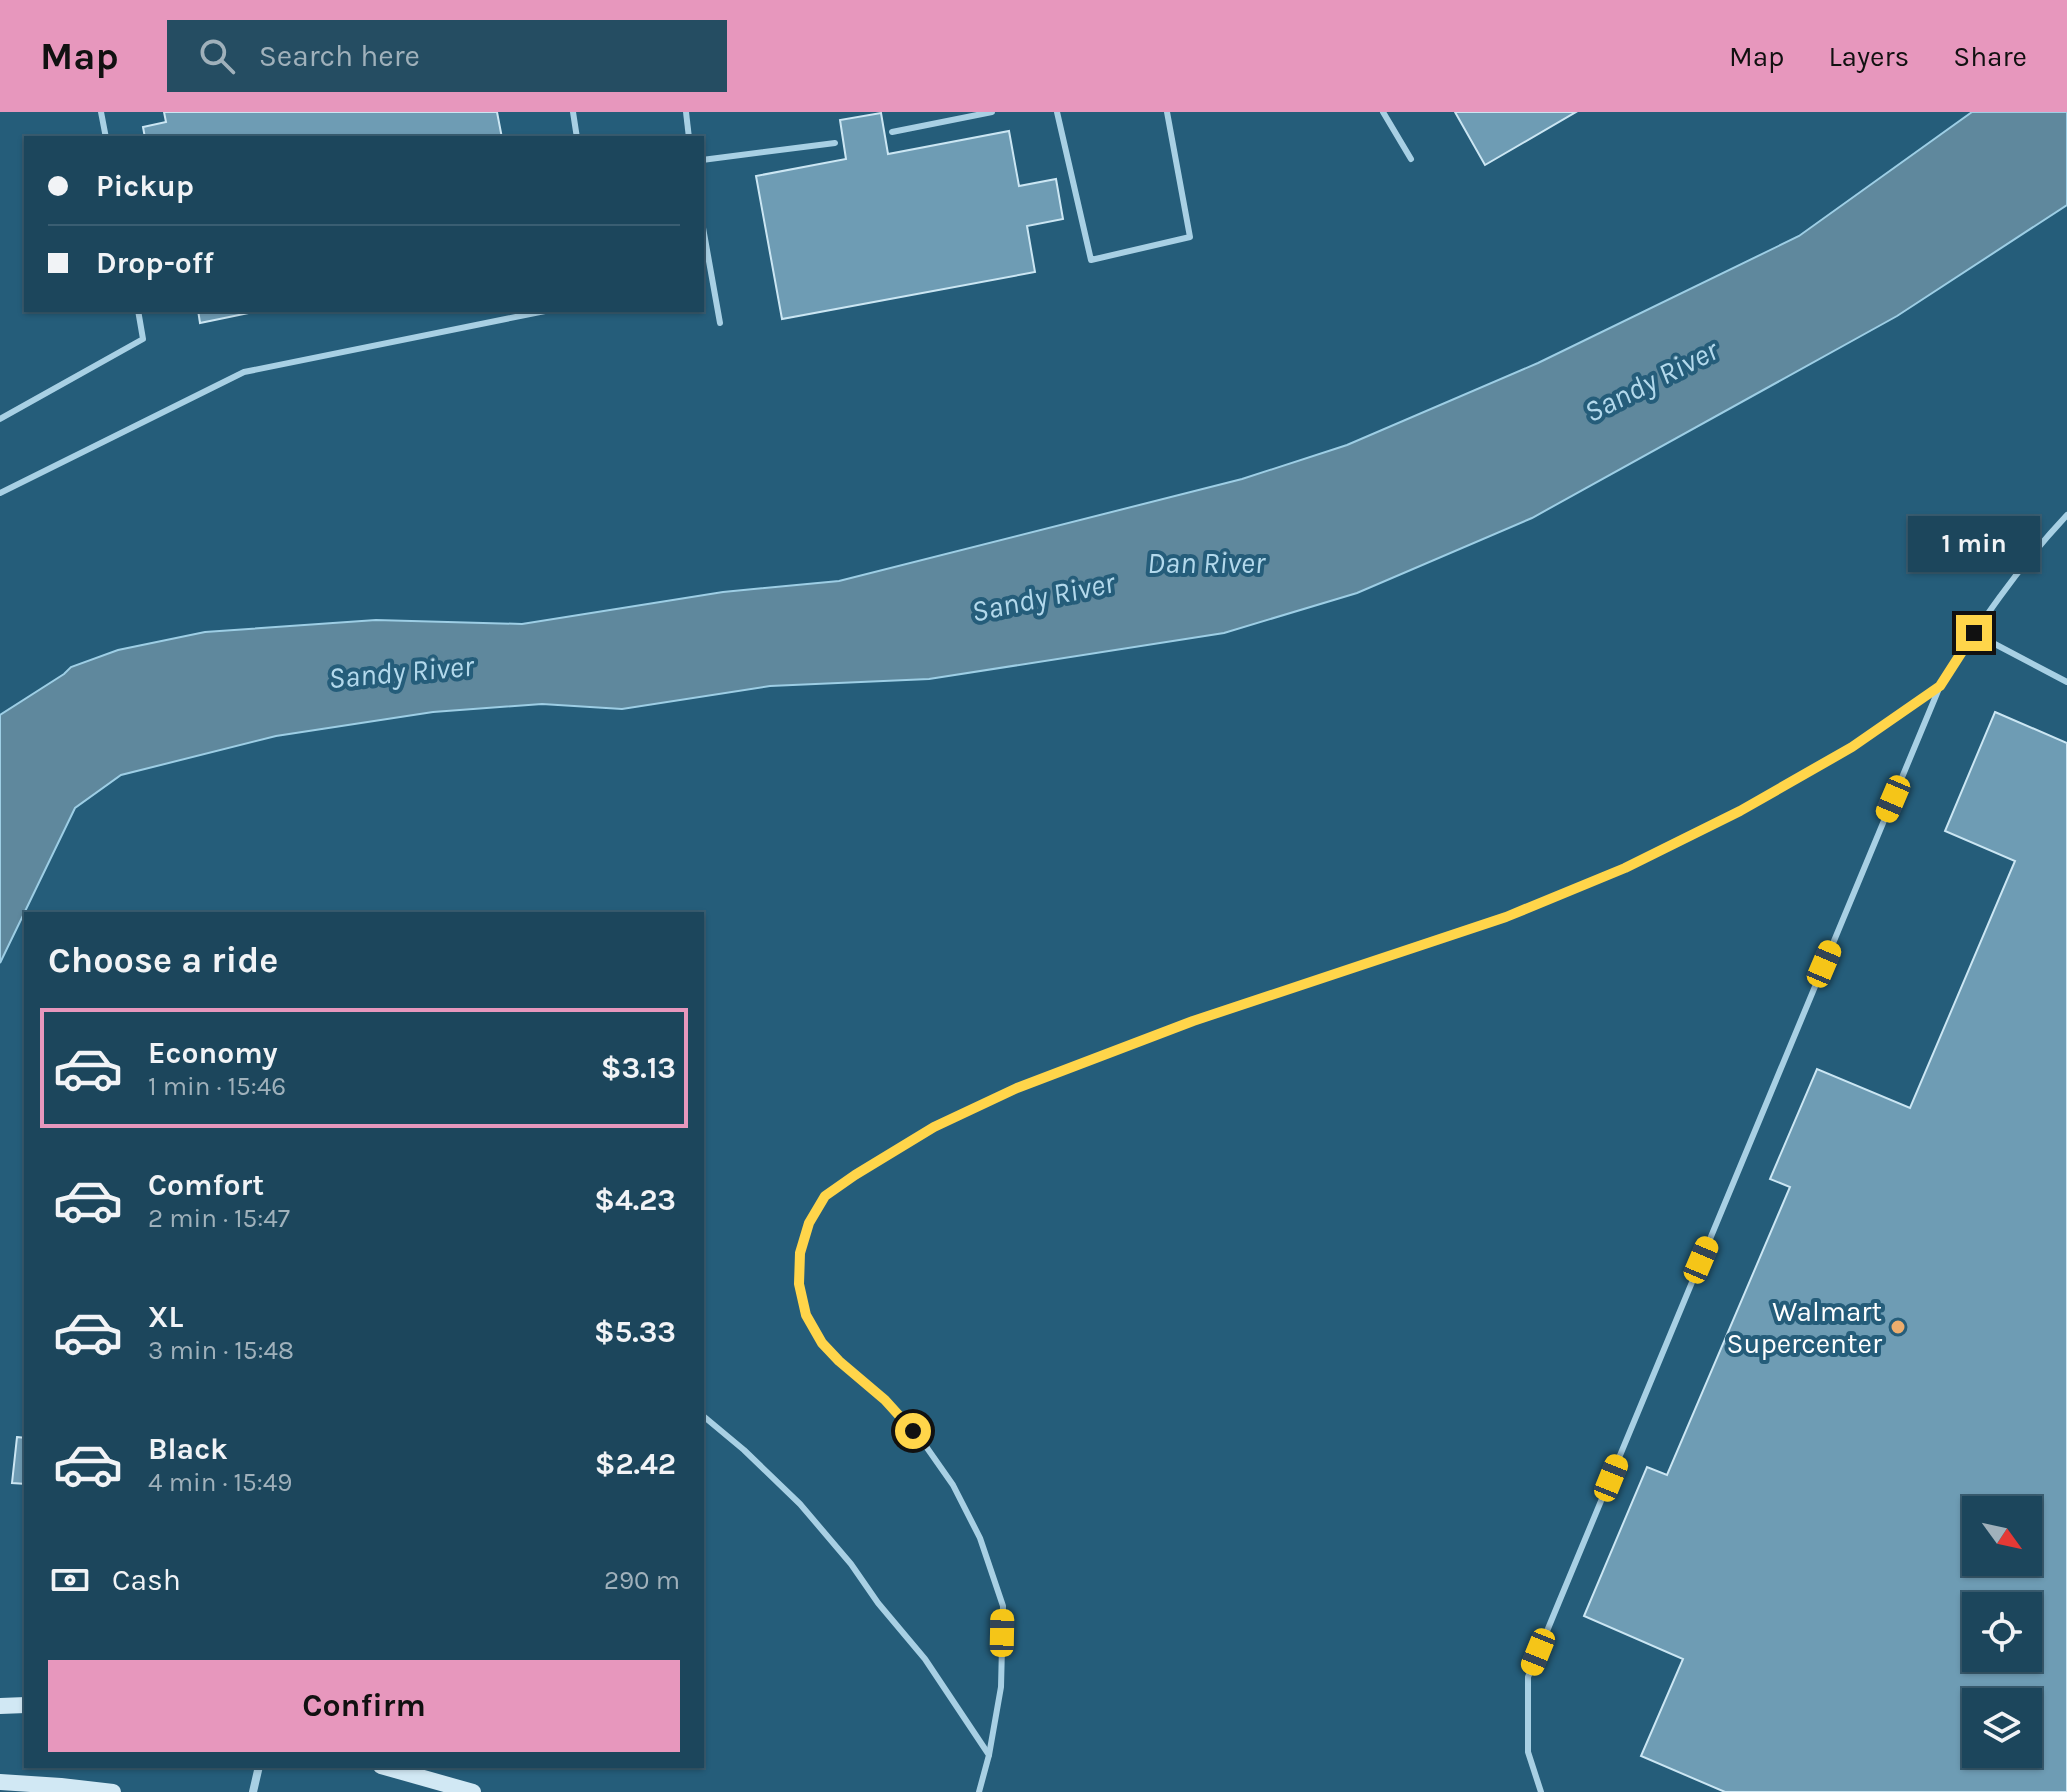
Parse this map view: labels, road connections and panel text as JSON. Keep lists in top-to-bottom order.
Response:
{
  "water": ["Sandy River", "Dan River"],
  "places": ["Walmart Supercenter"],
  "north": "bottom right",
  "page": {
    "header": "Map",
    "search": "Search here",
    "nav": ["Map", "Layers", "Share"],
    "banner": ["Pickup", "Drop-off"],
    "bubble": "1 min",
    "heading": "Choose a ride",
    "list": [
      {
        "name": "Economy",
        "note": "1 min · 15:46",
        "value": "$3.13"
      },
      {
        "name": "Comfort",
        "note": "2 min · 15:47",
        "value": "$4.23"
      },
      {
        "name": "XL",
        "note": "3 min · 15:48",
        "value": "$5.33"
      },
      {
        "name": "Black",
        "note": "4 min · 15:49",
        "value": "$2.42"
      }
    ],
    "pay": ["Cash", "290 m"],
    "buttons": "Confirm"
  }
}
